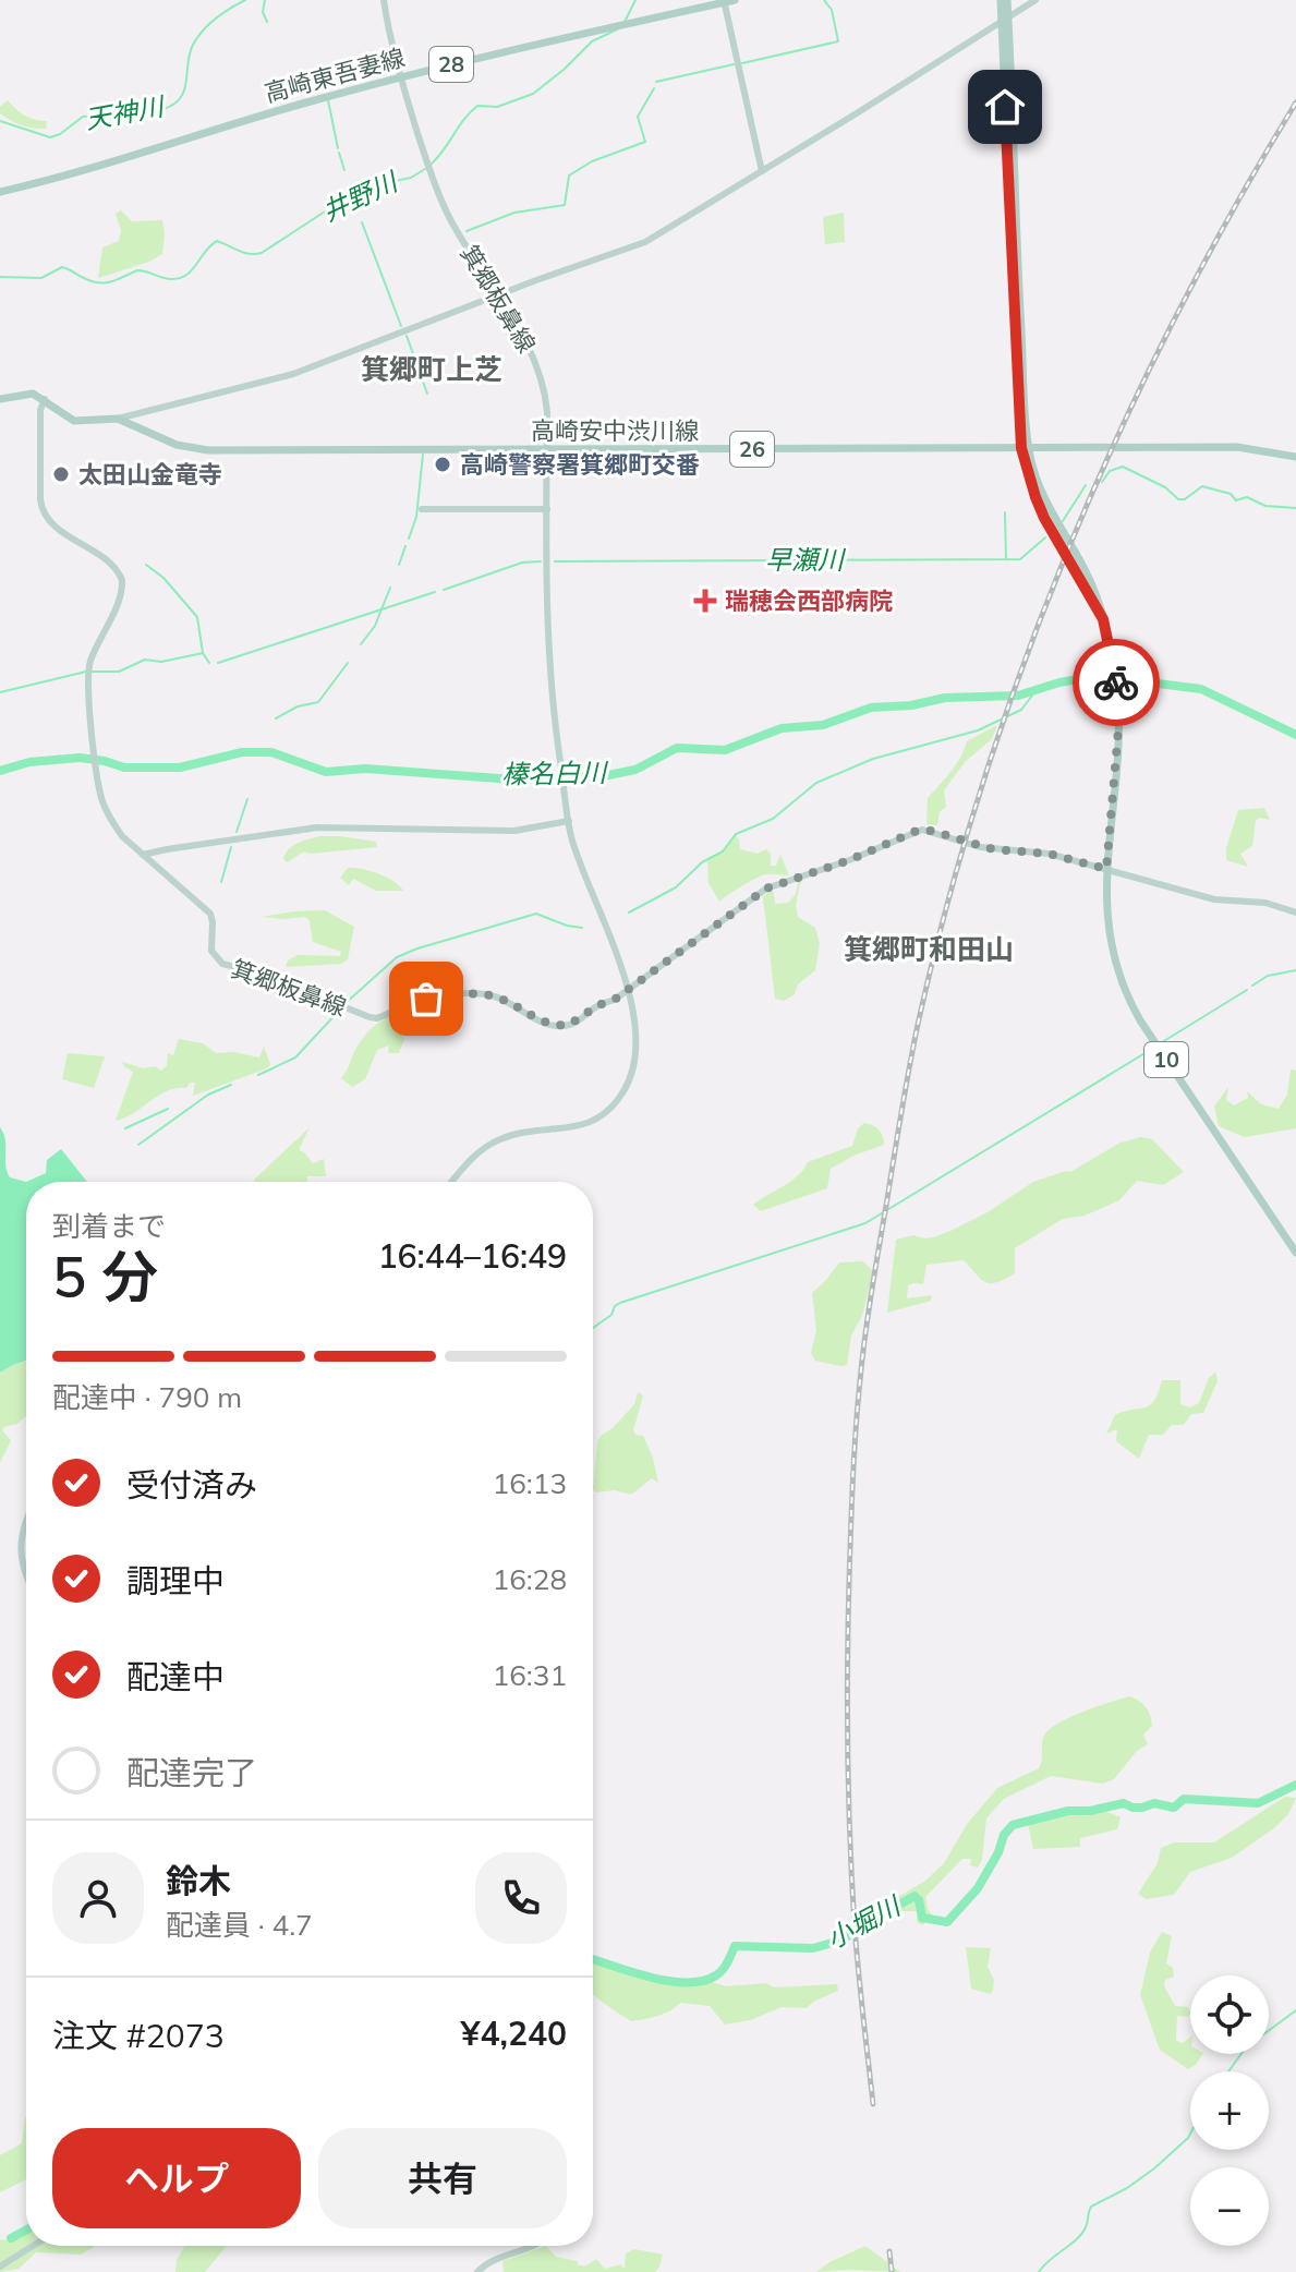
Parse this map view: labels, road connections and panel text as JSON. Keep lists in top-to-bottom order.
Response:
{
  "streets": {
    "main road": [
      "28",
      "高崎東吾妻線",
      "高崎安中渋川線",
      "26",
      "10"
    ],
    "street": ["箕郷板鼻線"]
  },
  "crossings": [
    ["高崎東吾妻線", "箕郷板鼻線"],
    ["箕郷板鼻線", "高崎安中渋川線"],
    ["高崎安中渋川線", "10"]
  ],
  "districts": ["箕郷町上芝", "箕郷町和田山"],
  "water": [
    "天神川",
    "井野川",
    "早瀬川",
    "榛名白川",
    "小堀川"
  ],
  "places": {
    "other": ["高崎警察署箕郷町交番", "太田山金竜寺"],
    "health": ["瑞穂会西部病院"]
  },
  "page": {
    "heading": ["5 分", "到着まで", "16:44–16:49"],
    "panel": [
      "鈴木",
      "配達員 · 4.7",
      "注文 #2073",
      "¥4,240"
    ],
    "bar": "配達中 · 790 m",
    "list": [
      ["受付済み", "16:13"],
      ["調理中", "16:28"],
      ["配達中", "16:31"],
      "配達完了"
    ],
    "map_buttons": ["+", "−"],
    "buttons": ["ヘルプ", "共有"]
  }
}
